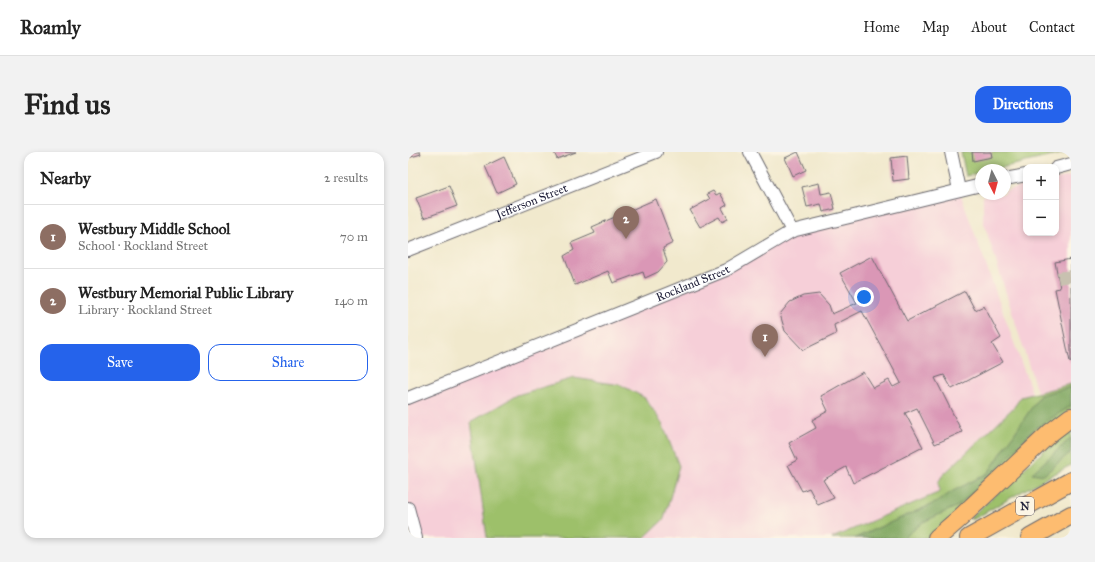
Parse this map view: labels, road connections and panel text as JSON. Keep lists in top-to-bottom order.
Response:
{
  "streets": {
    "highway": ["N"],
    "street": ["Jefferson Street", "Rockland Street"]
  },
  "north": "bottom",
  "page": {
    "header": "Roamly",
    "nav": [
      "Home",
      "Map",
      "About",
      "Contact"
    ],
    "buttons": [
      "Directions",
      ["Save", "Share"]
    ],
    "title": "Find us",
    "heading": ["Nearby", "2 results"],
    "map_buttons": ["+", "−"],
    "list": [
      {
        "mark": "1",
        "name": "Westbury Middle School",
        "note": "School · Rockland Street",
        "value": "70 m"
      },
      {
        "mark": "2",
        "name": "Westbury Memorial Public Library",
        "note": "Library · Rockland Street",
        "value": "140 m"
      }
    ],
    "pins": ["2", "1"]
  }
}
